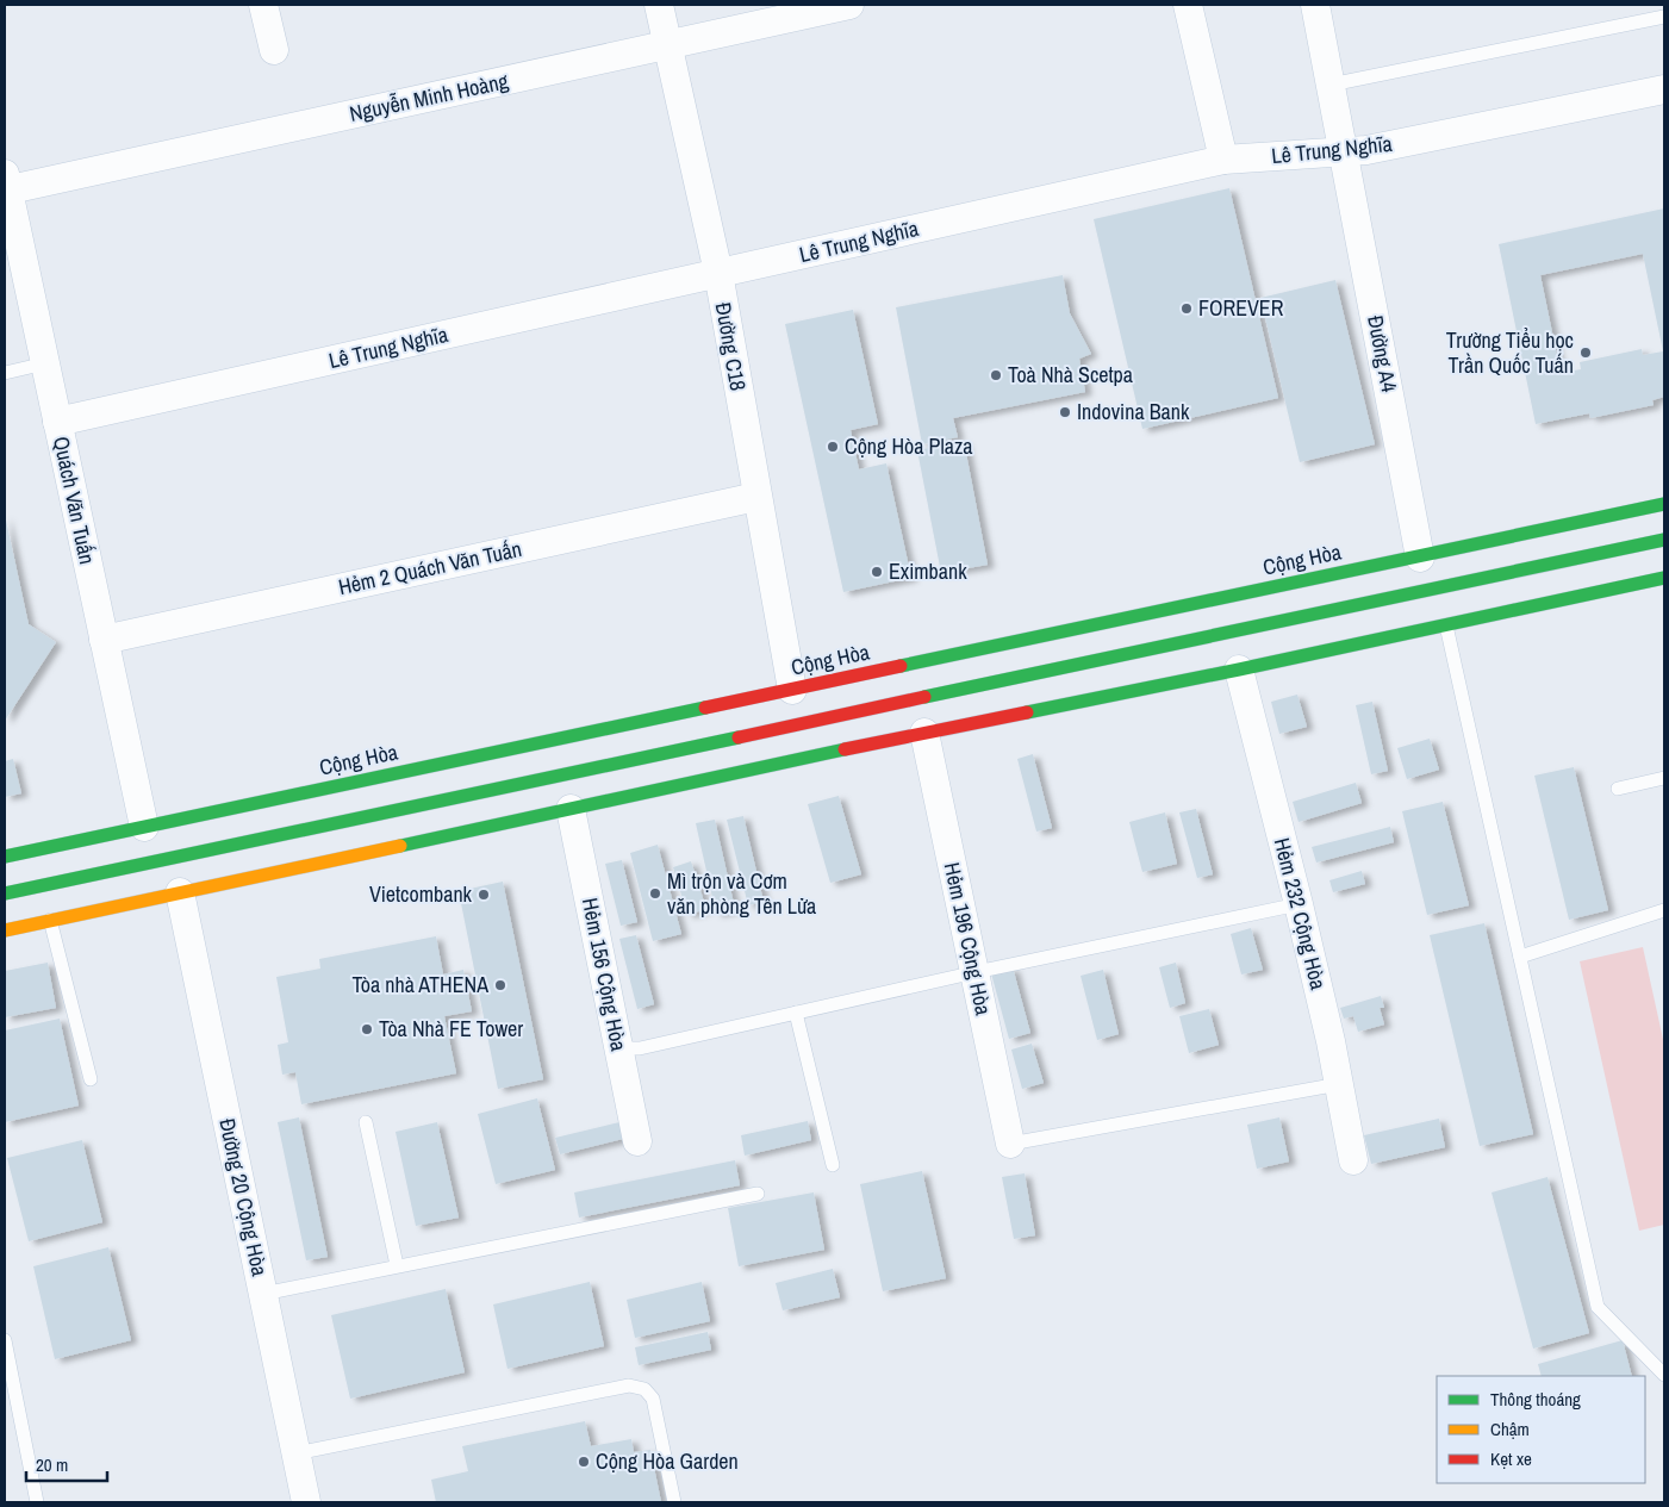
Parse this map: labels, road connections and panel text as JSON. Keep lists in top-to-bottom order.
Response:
{
  "streets": {
    "main road": ["Cộng Hòa"],
    "street": [
      "Nguyễn Minh Hoàng",
      "Lê Trung Nghĩa",
      "Đường C18",
      "Đường A4",
      "Quách Văn Tuấn",
      "Hẻm 2 Quách Văn Tuấn",
      "Hẻm 232 Cộng Hòa",
      "Hẻm 196 Cộng Hòa",
      "Hẻm 156 Cộng Hòa",
      "Đường 20 Cộng Hòa"
    ]
  },
  "crossings": [
    ["Nguyễn Minh Hoàng", "Đường C18"],
    ["Nguyễn Minh Hoàng", "Quách Văn Tuấn"],
    ["Lê Trung Nghĩa", "Đường C18"],
    ["Lê Trung Nghĩa", "Đường A4"],
    ["Lê Trung Nghĩa", "Quách Văn Tuấn"],
    ["Đường C18", "Cộng Hòa"],
    ["Đường C18", "Hẻm 2 Quách Văn Tuấn"],
    ["Đường A4", "Cộng Hòa"],
    ["Quách Văn Tuấn", "Cộng Hòa"],
    ["Quách Văn Tuấn", "Hẻm 2 Quách Văn Tuấn"]
  ],
  "places": [
    "FOREVER",
    "Trường Tiểu học Trần Quốc Tuấn",
    "Toà Nhà Scetpa",
    "Indovina Bank",
    "Cộng Hòa Plaza",
    "Eximbank",
    "Mì trộn và Cơm văn phòng Tên Lửa",
    "Vietcombank",
    "Tòa nhà ATHENA",
    "Tòa Nhà FE Tower",
    "Cộng Hòa Garden"
  ],
  "legend": ["Thông thoáng", "Chậm", "Kẹt xe"],
  "scale_bar": "20 m"
}
